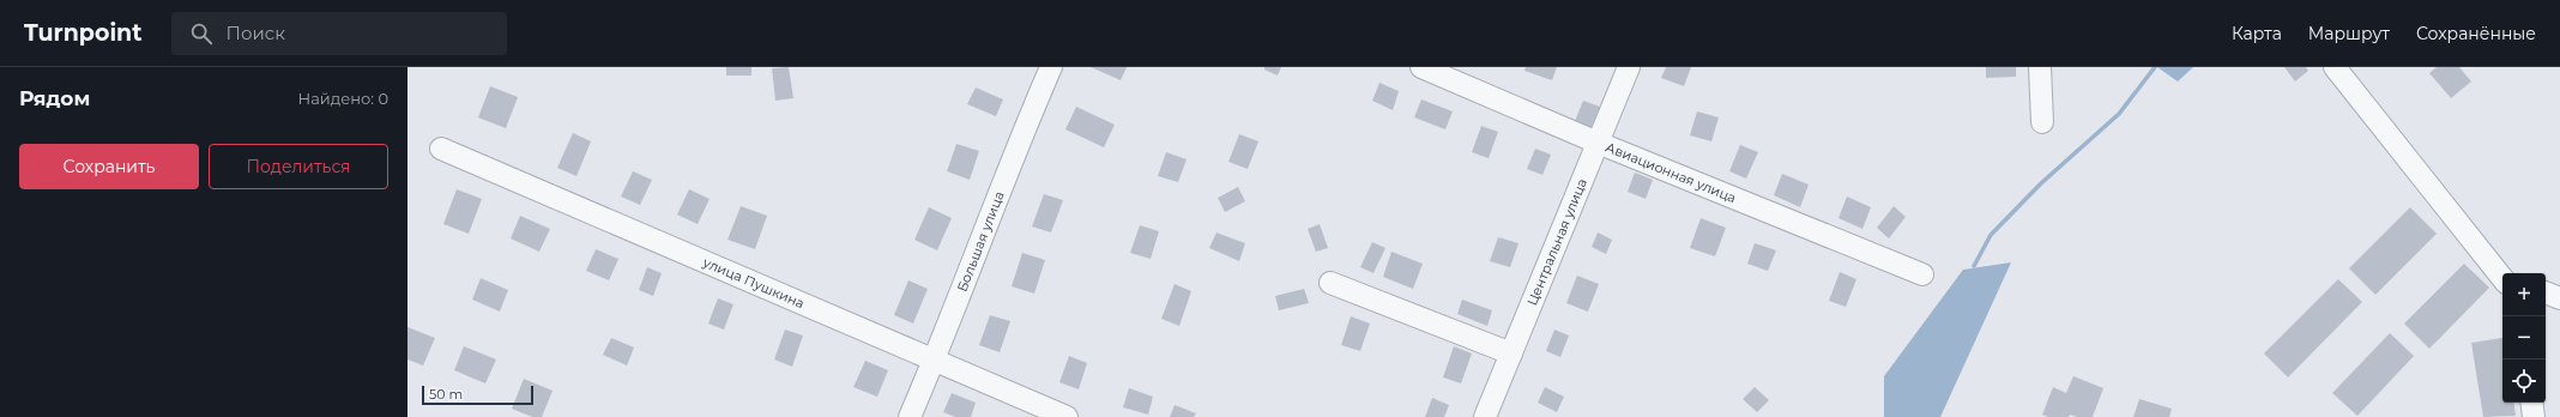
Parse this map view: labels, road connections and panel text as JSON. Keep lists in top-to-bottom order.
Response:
{
  "streets": {
    "street": [
      "Авиационная улица",
      "Большая улица",
      "Центральная улица",
      "улица Пушкина"
    ]
  },
  "crossings": [
    ["Авиационная улица", "Центральная улица"],
    ["Большая улица", "улица Пушкина"]
  ],
  "scale_bar": "50 m",
  "page": {
    "header": "Turnpoint",
    "search": "Поиск",
    "nav": ["Карта", "Маршрут", "Сохранённые"],
    "heading": ["Рядом", "Найдено: 0"],
    "buttons": ["Сохранить", "Поделиться"],
    "map_buttons": ["+", "−"],
    "scale": "50 m"
  }
}
